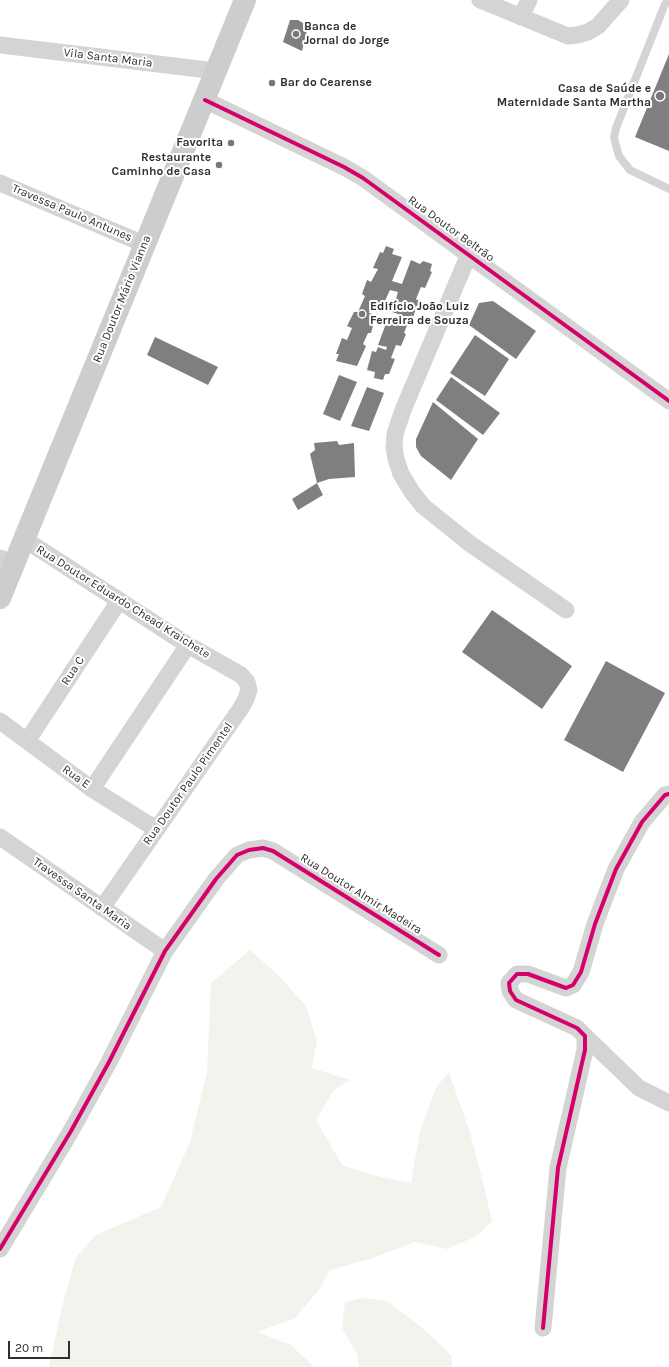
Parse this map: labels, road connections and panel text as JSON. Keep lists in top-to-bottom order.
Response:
{
  "streets": {
    "main road": ["Rua Doutor Mário Vianna"],
    "street": [
      "Vila Santa Maria",
      "Travessa Paulo Antunes",
      "Rua Doutor Beltrão",
      "Rua Doutor Eduardo Chead Kraichete",
      "Rua C",
      "Rua E",
      "Rua Doutor Paulo Pimentel",
      "Travessa Santa Maria",
      "Rua Doutor Almir Madeira"
    ]
  },
  "crossings": [
    ["Vila Santa Maria", "Rua Doutor Mário Vianna"],
    ["Travessa Paulo Antunes", "Rua Doutor Mário Vianna"],
    ["Rua Doutor Beltrão", "Rua Doutor Mário Vianna"],
    ["Rua Doutor Mário Vianna", "Rua Doutor Eduardo Chead Kraichete"],
    ["Rua Doutor Eduardo Chead Kraichete", "Rua C"],
    ["Rua Doutor Eduardo Chead Kraichete", "Rua Doutor Paulo Pimentel"],
    ["Rua C", "Rua E"],
    ["Rua E", "Rua Doutor Paulo Pimentel"],
    ["Rua Doutor Paulo Pimentel", "Travessa Santa Maria"],
    ["Travessa Santa Maria", "Rua Doutor Almir Madeira"]
  ],
  "places": [
    "Banca de Jornal do Jorge",
    "Bar do Cearense",
    "Casa de Saúde e Maternidade Santa Martha",
    "Favorita",
    "Restaurante Caminho de Casa",
    "Edifício João Luiz Ferreira de Souza"
  ],
  "scale_bar": "20 m"
}
